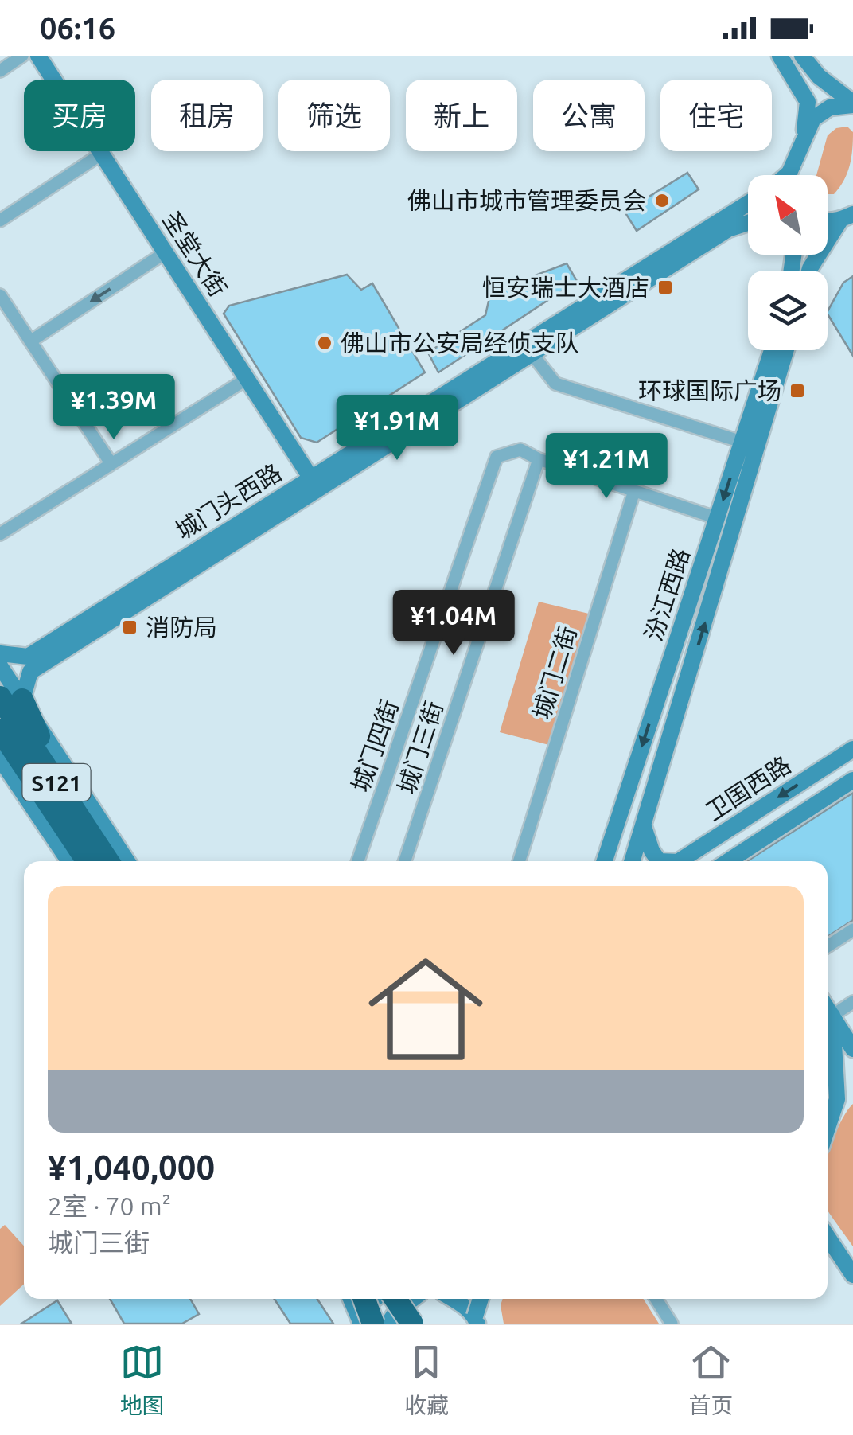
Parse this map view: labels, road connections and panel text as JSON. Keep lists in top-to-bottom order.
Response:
{
  "streets": {
    "highway": ["S121"],
    "main road": [
      "圣堂大街",
      "城门头西路",
      "汾江西路",
      "卫国西路"
    ],
    "street": ["城门二街", "城门四街", "城门三街"]
  },
  "crossings": [
    ["圣堂大街", "城门头西路"],
    ["城门头西路", "S121"],
    ["城门四街", "城门三街"]
  ],
  "places": {
    "other": ["佛山市城市管理委员会", "佛山市公安局经侦支队"],
    "transit": ["恒安瑞士大酒店", "环球国际广场", "消防局"]
  },
  "north": "top left",
  "page": {
    "status": "06:16",
    "chip": [
      "买房",
      "租房",
      "筛选",
      "新上",
      "公寓",
      "住宅"
    ],
    "price": [
      "¥1.39M",
      "¥1.91M",
      "¥1.21M",
      "¥1.04M"
    ],
    "list": [
      {
        "name": "¥1,040,000",
        "note": "2室 · 70 m² · 城门三街"
      }
    ],
    "tabs": ["地图", "收藏", "首页"]
  }
}
